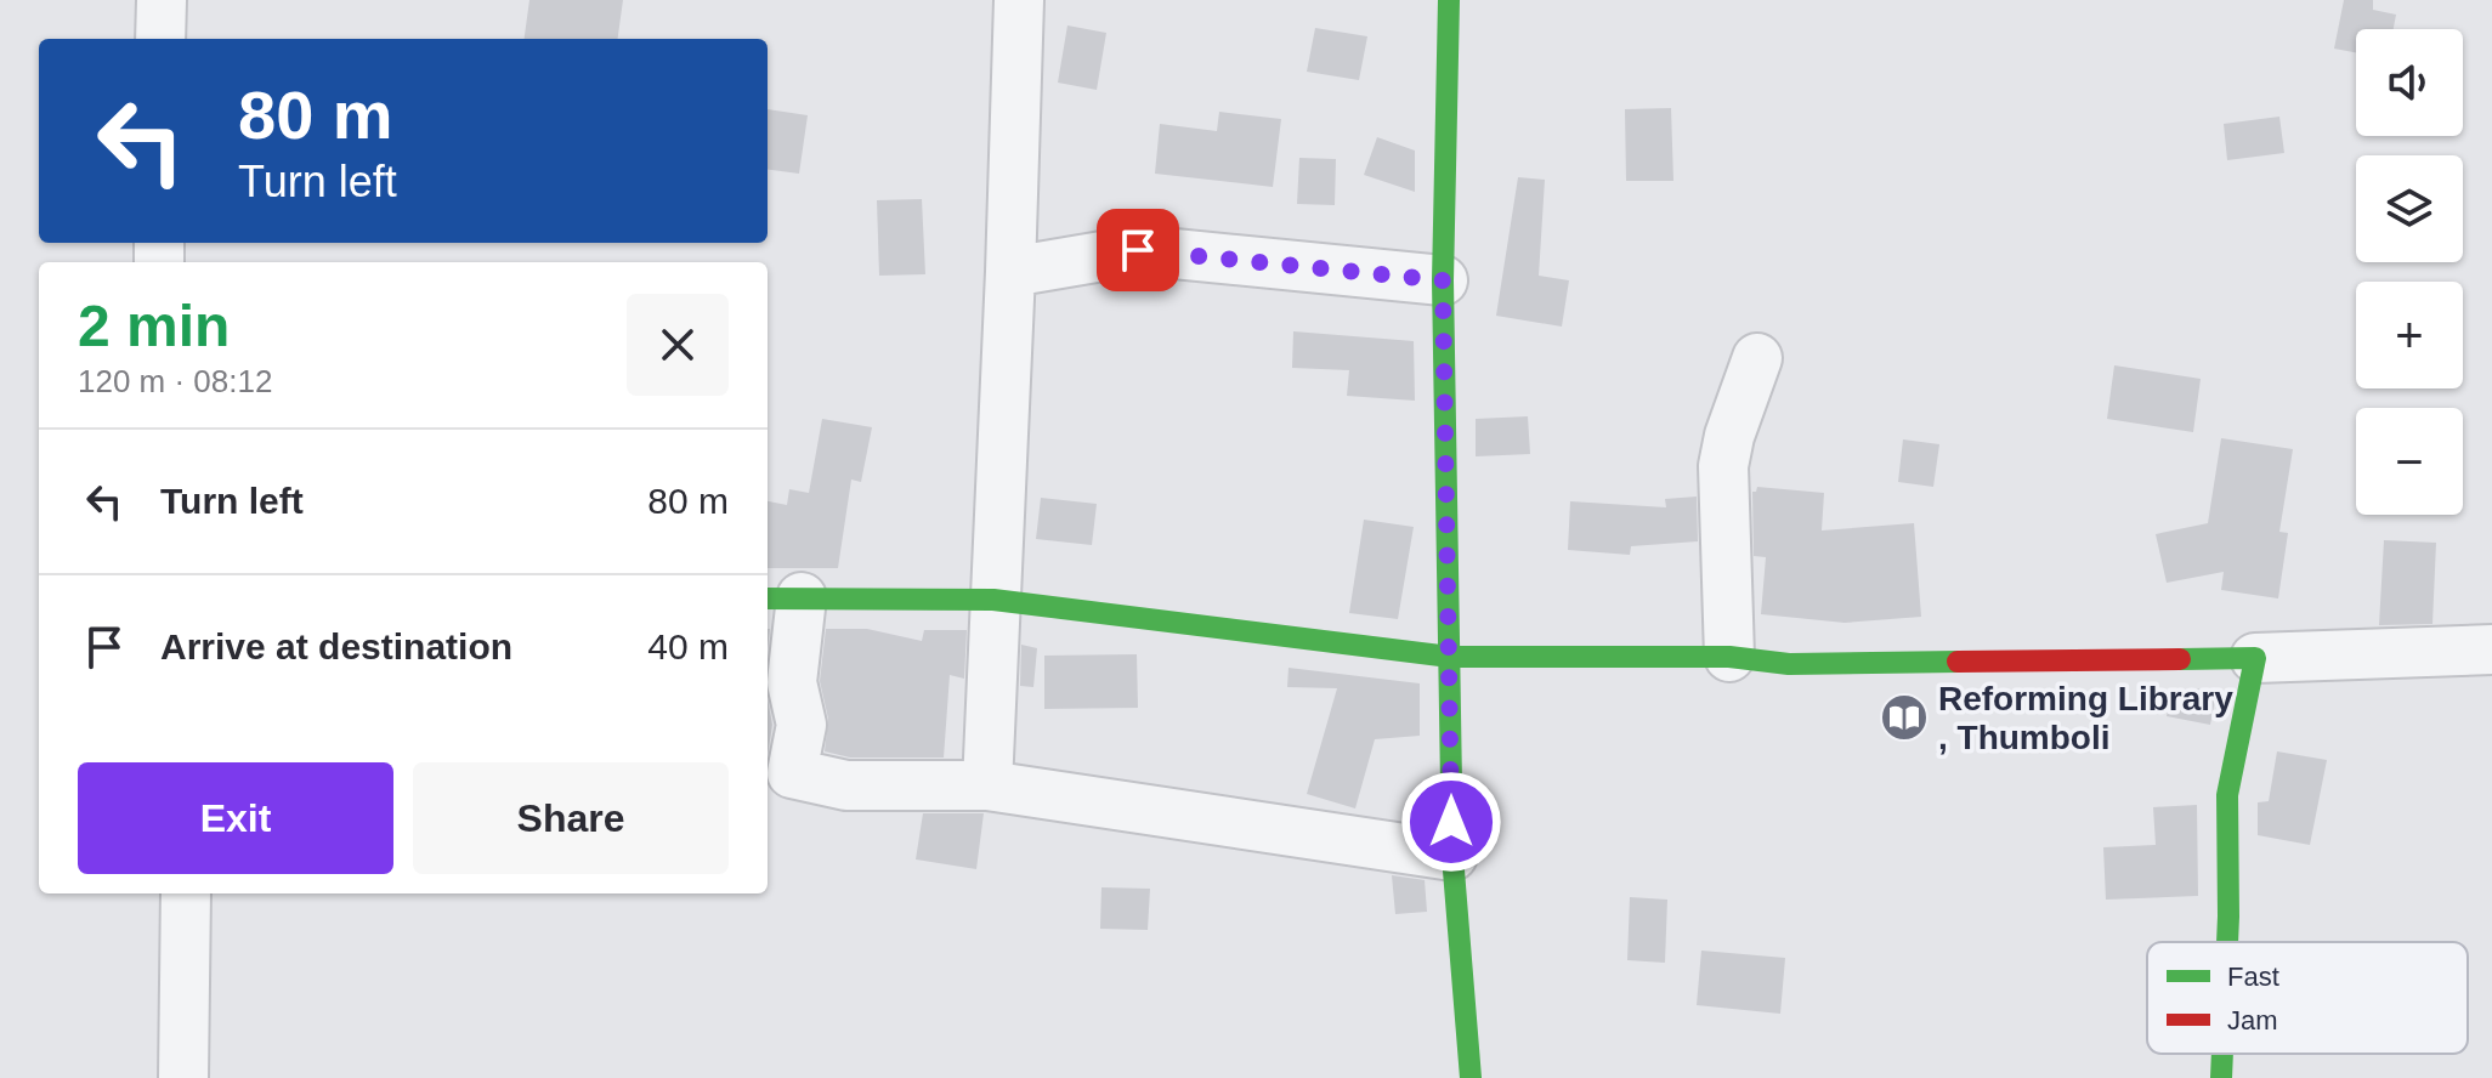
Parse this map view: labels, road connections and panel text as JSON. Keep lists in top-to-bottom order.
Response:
{
  "places": {
    "library": ["Reforming Library , Thumboli"]
  },
  "legend": ["Fast", "Jam"],
  "page": {
    "map_buttons": ["+", "−"],
    "turn": ["80 m", "Turn left"],
    "heading": ["2 min", "120 m · 08:12"],
    "list": [
      {
        "name": "Turn left",
        "value": "80 m"
      },
      {
        "name": "Arrive at destination",
        "value": "40 m"
      }
    ],
    "buttons": ["Exit", "Share"]
  }
}
